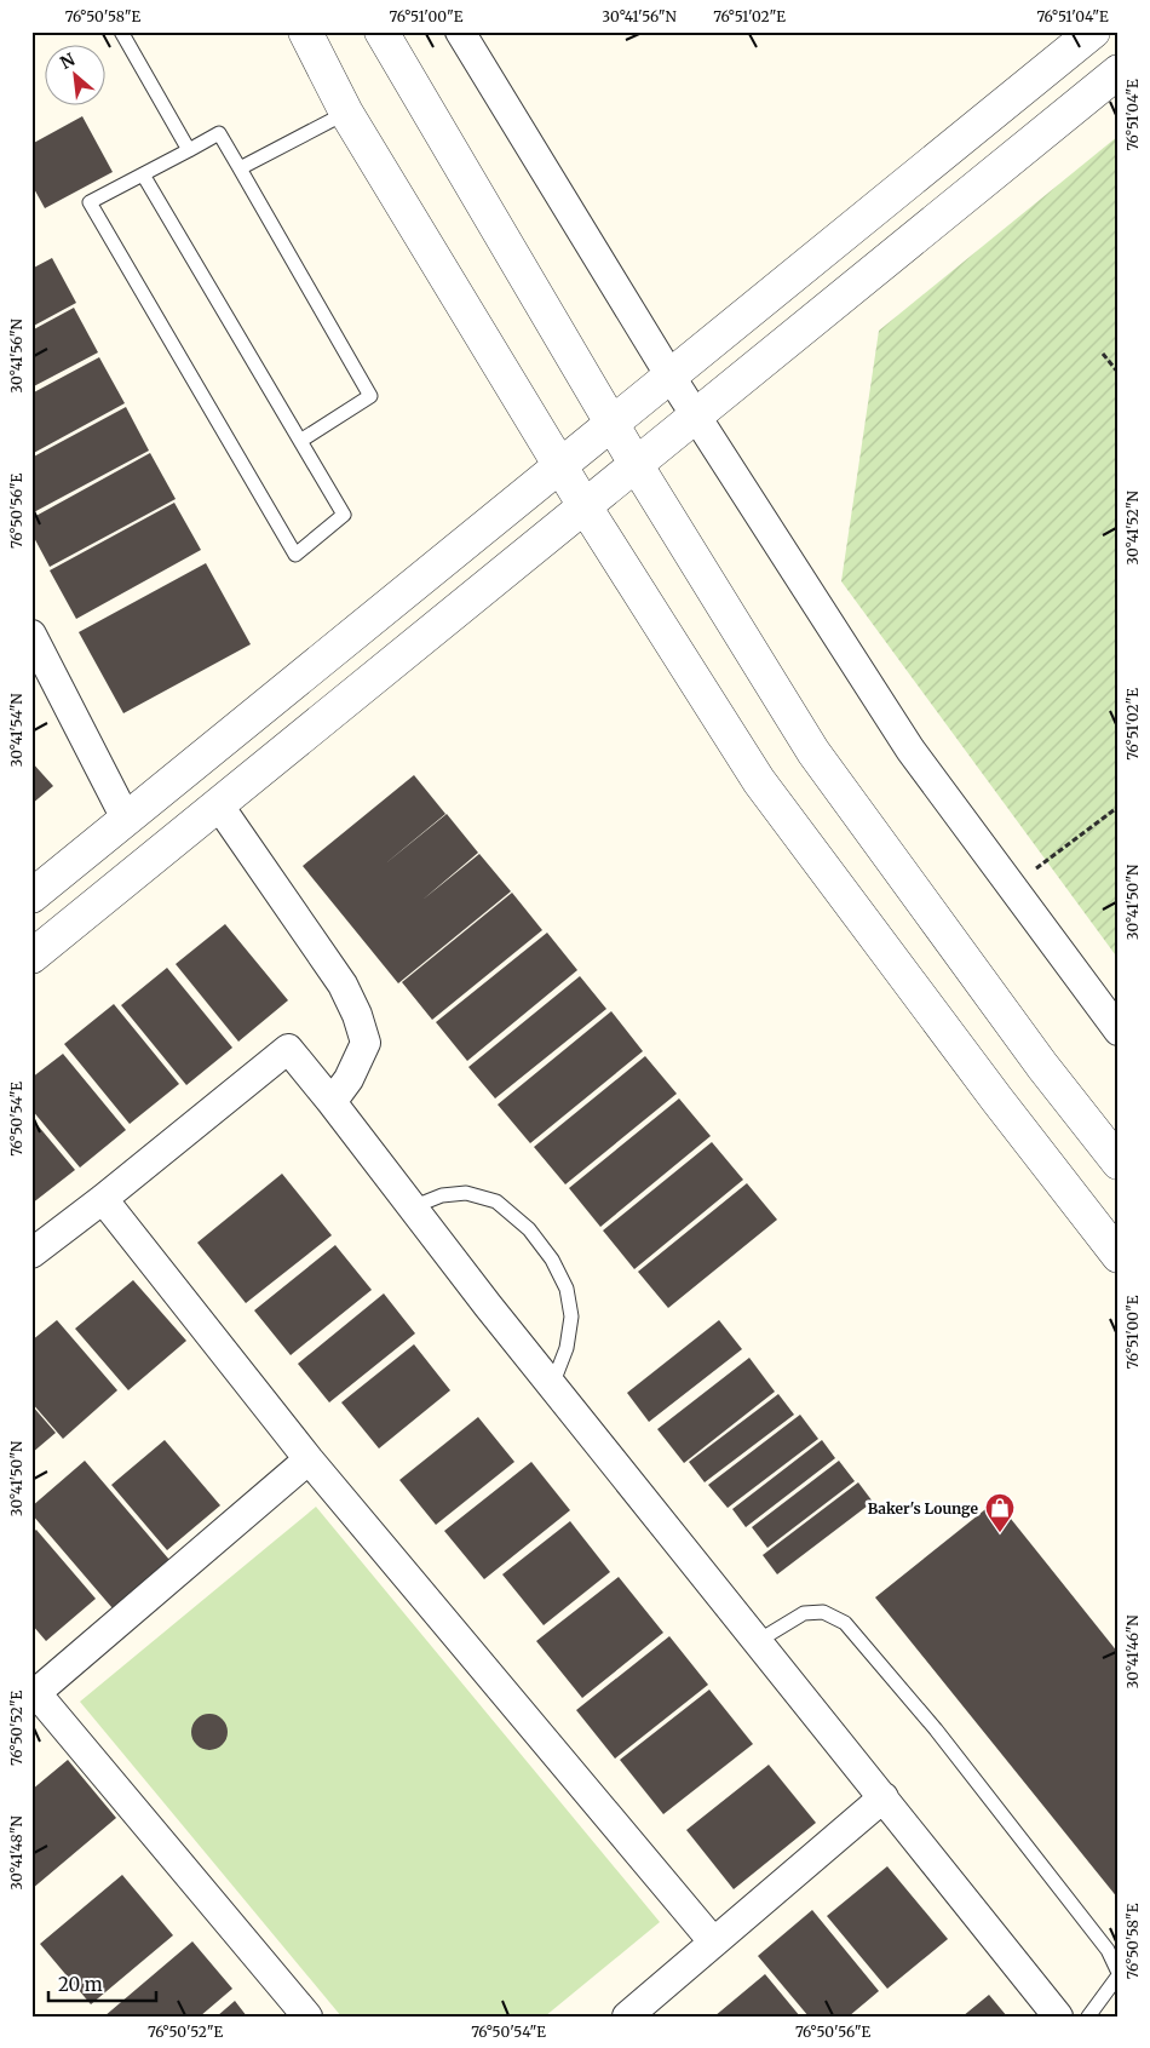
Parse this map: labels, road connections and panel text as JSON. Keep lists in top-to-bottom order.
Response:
{
  "places": {
    "shop": ["Baker's Lounge"]
  },
  "scale_bar": "20 m",
  "north": "top left",
  "coordinates": [
    "76°50'58\"E",
    "76°51'00\"E",
    "30°41'56\"N",
    "76°51'02\"E",
    "76°51'04\"E",
    "76°50'56\"E",
    "30°41'52\"N",
    "30°41'54\"N",
    "30°41'50\"N",
    "76°50'54\"E",
    "30°41'46\"N",
    "76°50'52\"E",
    "30°41'48\"N"
  ]
}
